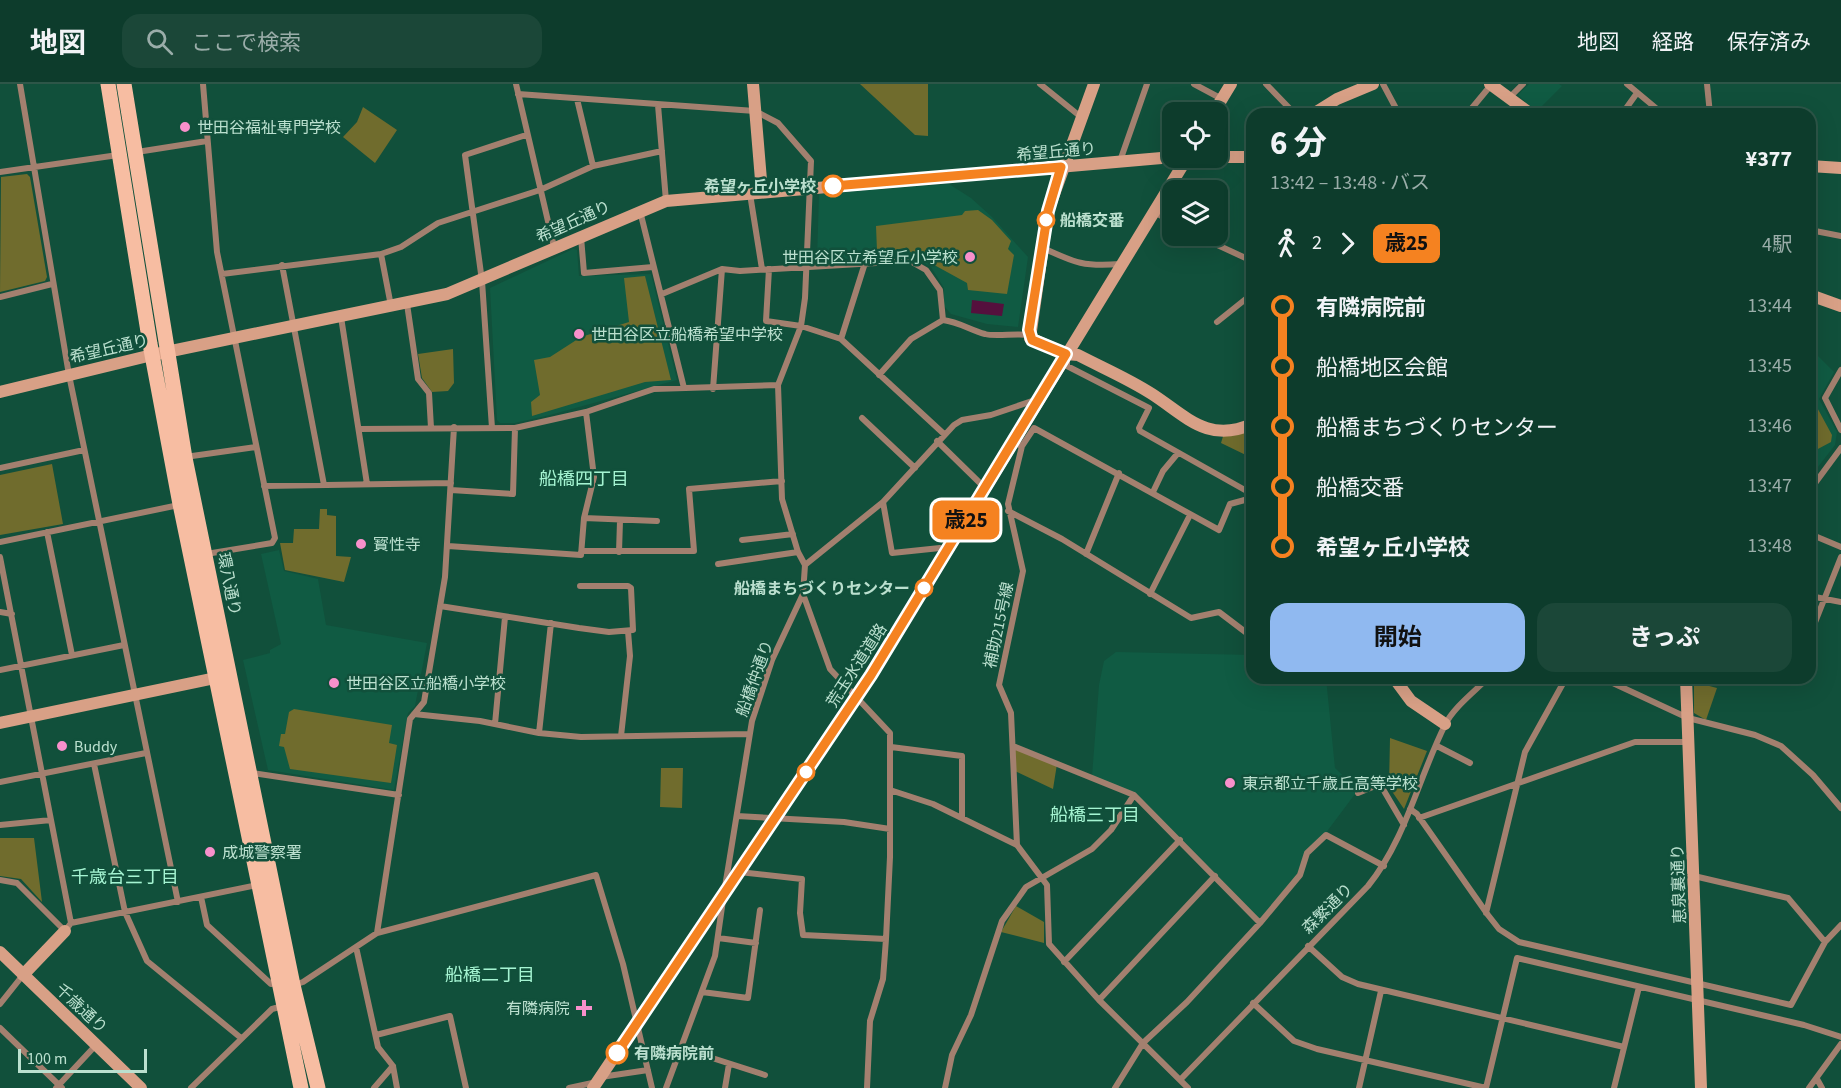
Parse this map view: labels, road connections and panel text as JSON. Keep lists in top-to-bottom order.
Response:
{
  "streets": {
    "main road": ["環八通り"],
    "street": [
      "希望丘通り",
      "補助215号線",
      "荒玉水道道路",
      "船橋仲通り",
      "恵泉裏通り",
      "森繁通り",
      "千歳通り"
    ]
  },
  "crossings": [
    ["希望丘通り", "環八通り"],
    ["補助215号線", "荒玉水道道路"],
    ["荒玉水道道路", "船橋仲通り"]
  ],
  "districts": [
    "船橋四丁目",
    "船橋三丁目",
    "千歳台三丁目",
    "船橋二丁目"
  ],
  "places": {
    "other": [
      "世田谷福祉専門学校",
      "希望ヶ丘小学校",
      "船橋交番",
      "世田谷区立希望丘小学校",
      "世田谷区立船橋希望中学校",
      "寳性寺",
      "船橋まちづくりセンター",
      "世田谷区立船橋小学校",
      "Buddy",
      "東京都立千歳丘高等学校",
      "成城警察署",
      "有隣病院前"
    ],
    "health": ["有隣病院"]
  },
  "lines": ["bus line 歳25"],
  "scale_bar": "100 m",
  "page": {
    "header": "地図",
    "search": "ここで検索",
    "nav": ["地図", "経路", "保存済み"],
    "on_map": "歳25",
    "heading": ["6 分", "13:42 – 13:48 · バス", "¥377"],
    "legs": ["2", "歳25", "4駅"],
    "list": [
      {
        "name": "有隣病院前",
        "value": "13:44"
      },
      {
        "name": "船橋地区会館",
        "value": "13:45"
      },
      {
        "name": "船橋まちづくりセンター",
        "value": "13:46"
      },
      {
        "name": "船橋交番",
        "value": "13:47"
      },
      {
        "name": "希望ヶ丘小学校",
        "value": "13:48"
      }
    ],
    "buttons": ["開始", "きっぷ"],
    "scale": "100 m"
  }
}
